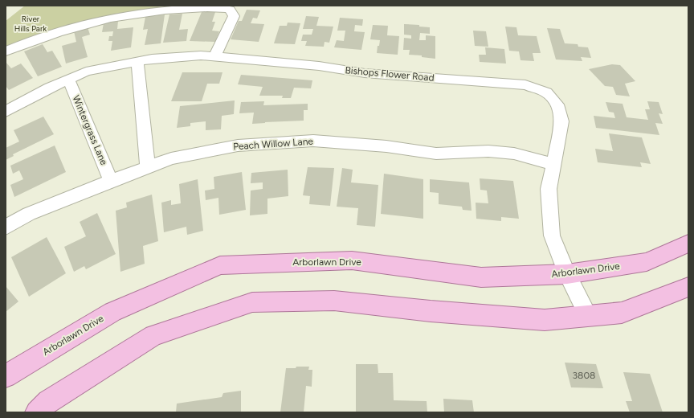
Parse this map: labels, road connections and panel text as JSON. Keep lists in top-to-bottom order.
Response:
{
  "streets": {
    "main road": ["Arborlawn Drive"],
    "street": ["Bishops Flower Road", "Wintergrass Lane", "Peach Willow Lane"]
  },
  "crossings": [
    ["Bishops Flower Road", "Wintergrass Lane"],
    ["Bishops Flower Road", "Peach Willow Lane"],
    ["Bishops Flower Road", "Arborlawn Drive"],
    ["Wintergrass Lane", "Peach Willow Lane"]
  ],
  "parks": ["River Hills Park"],
  "house_numbers": ["3808"]
}
